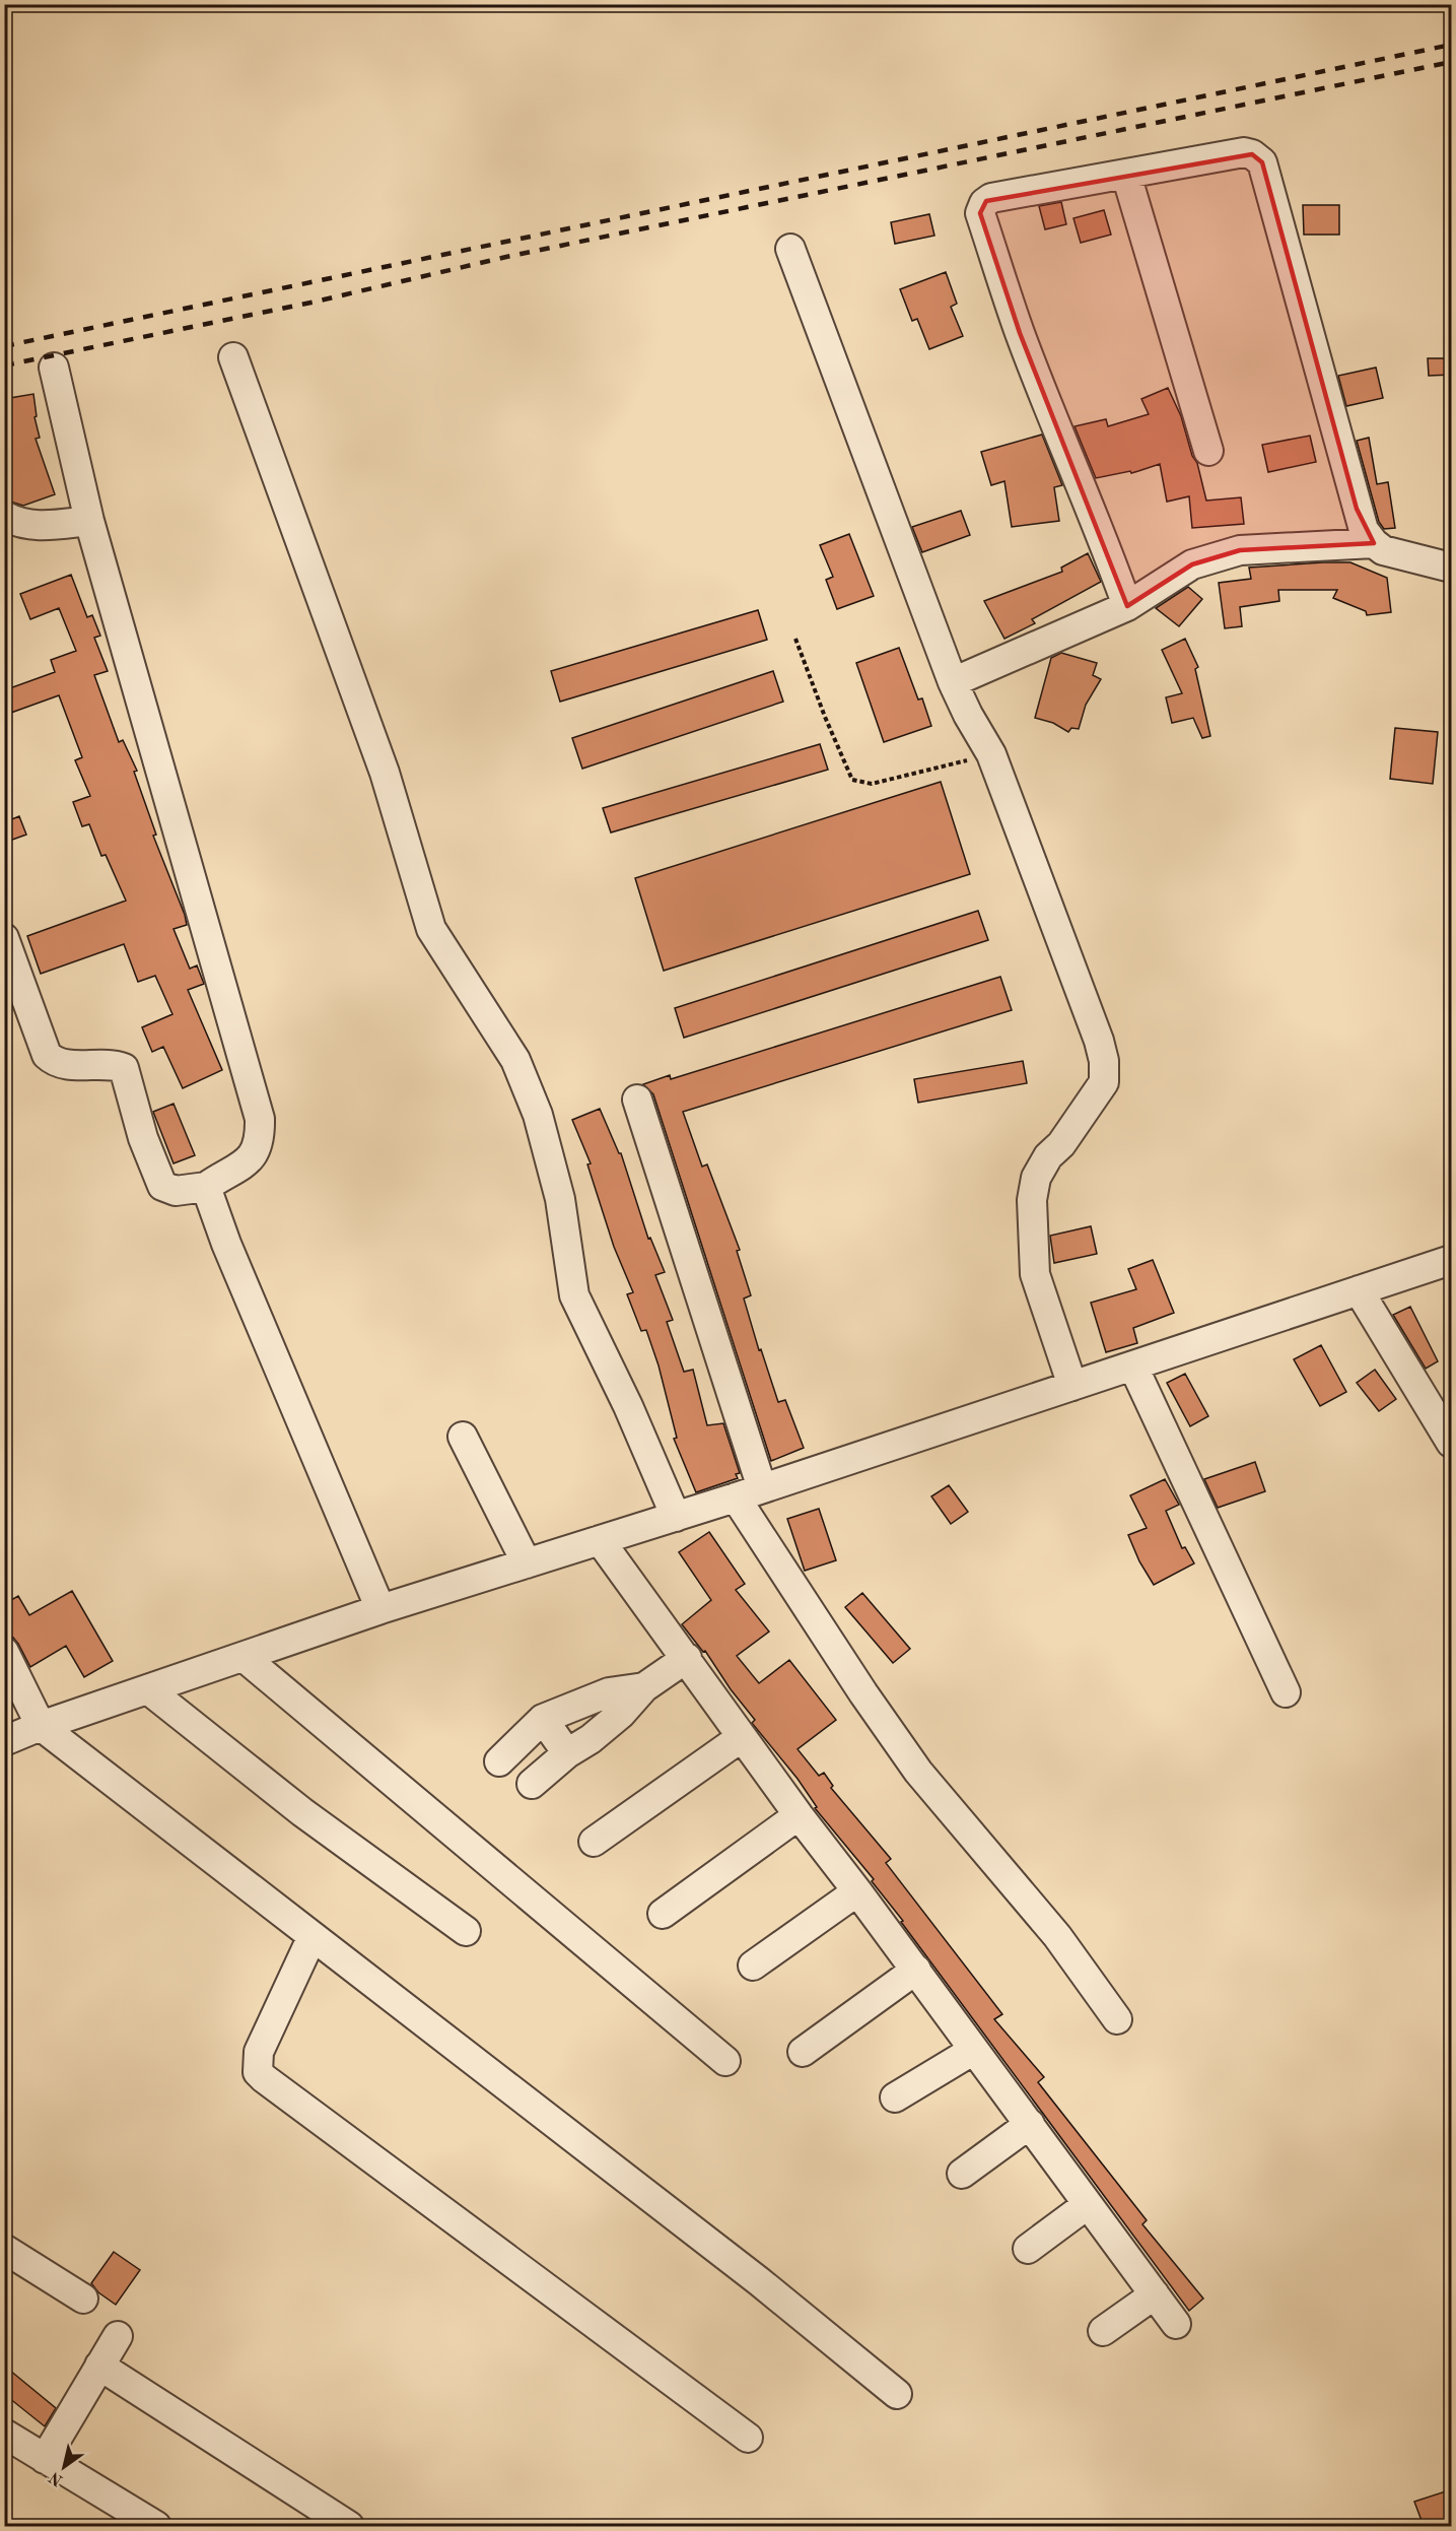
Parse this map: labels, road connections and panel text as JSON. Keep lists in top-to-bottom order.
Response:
{
  "north": "bottom left"
}
